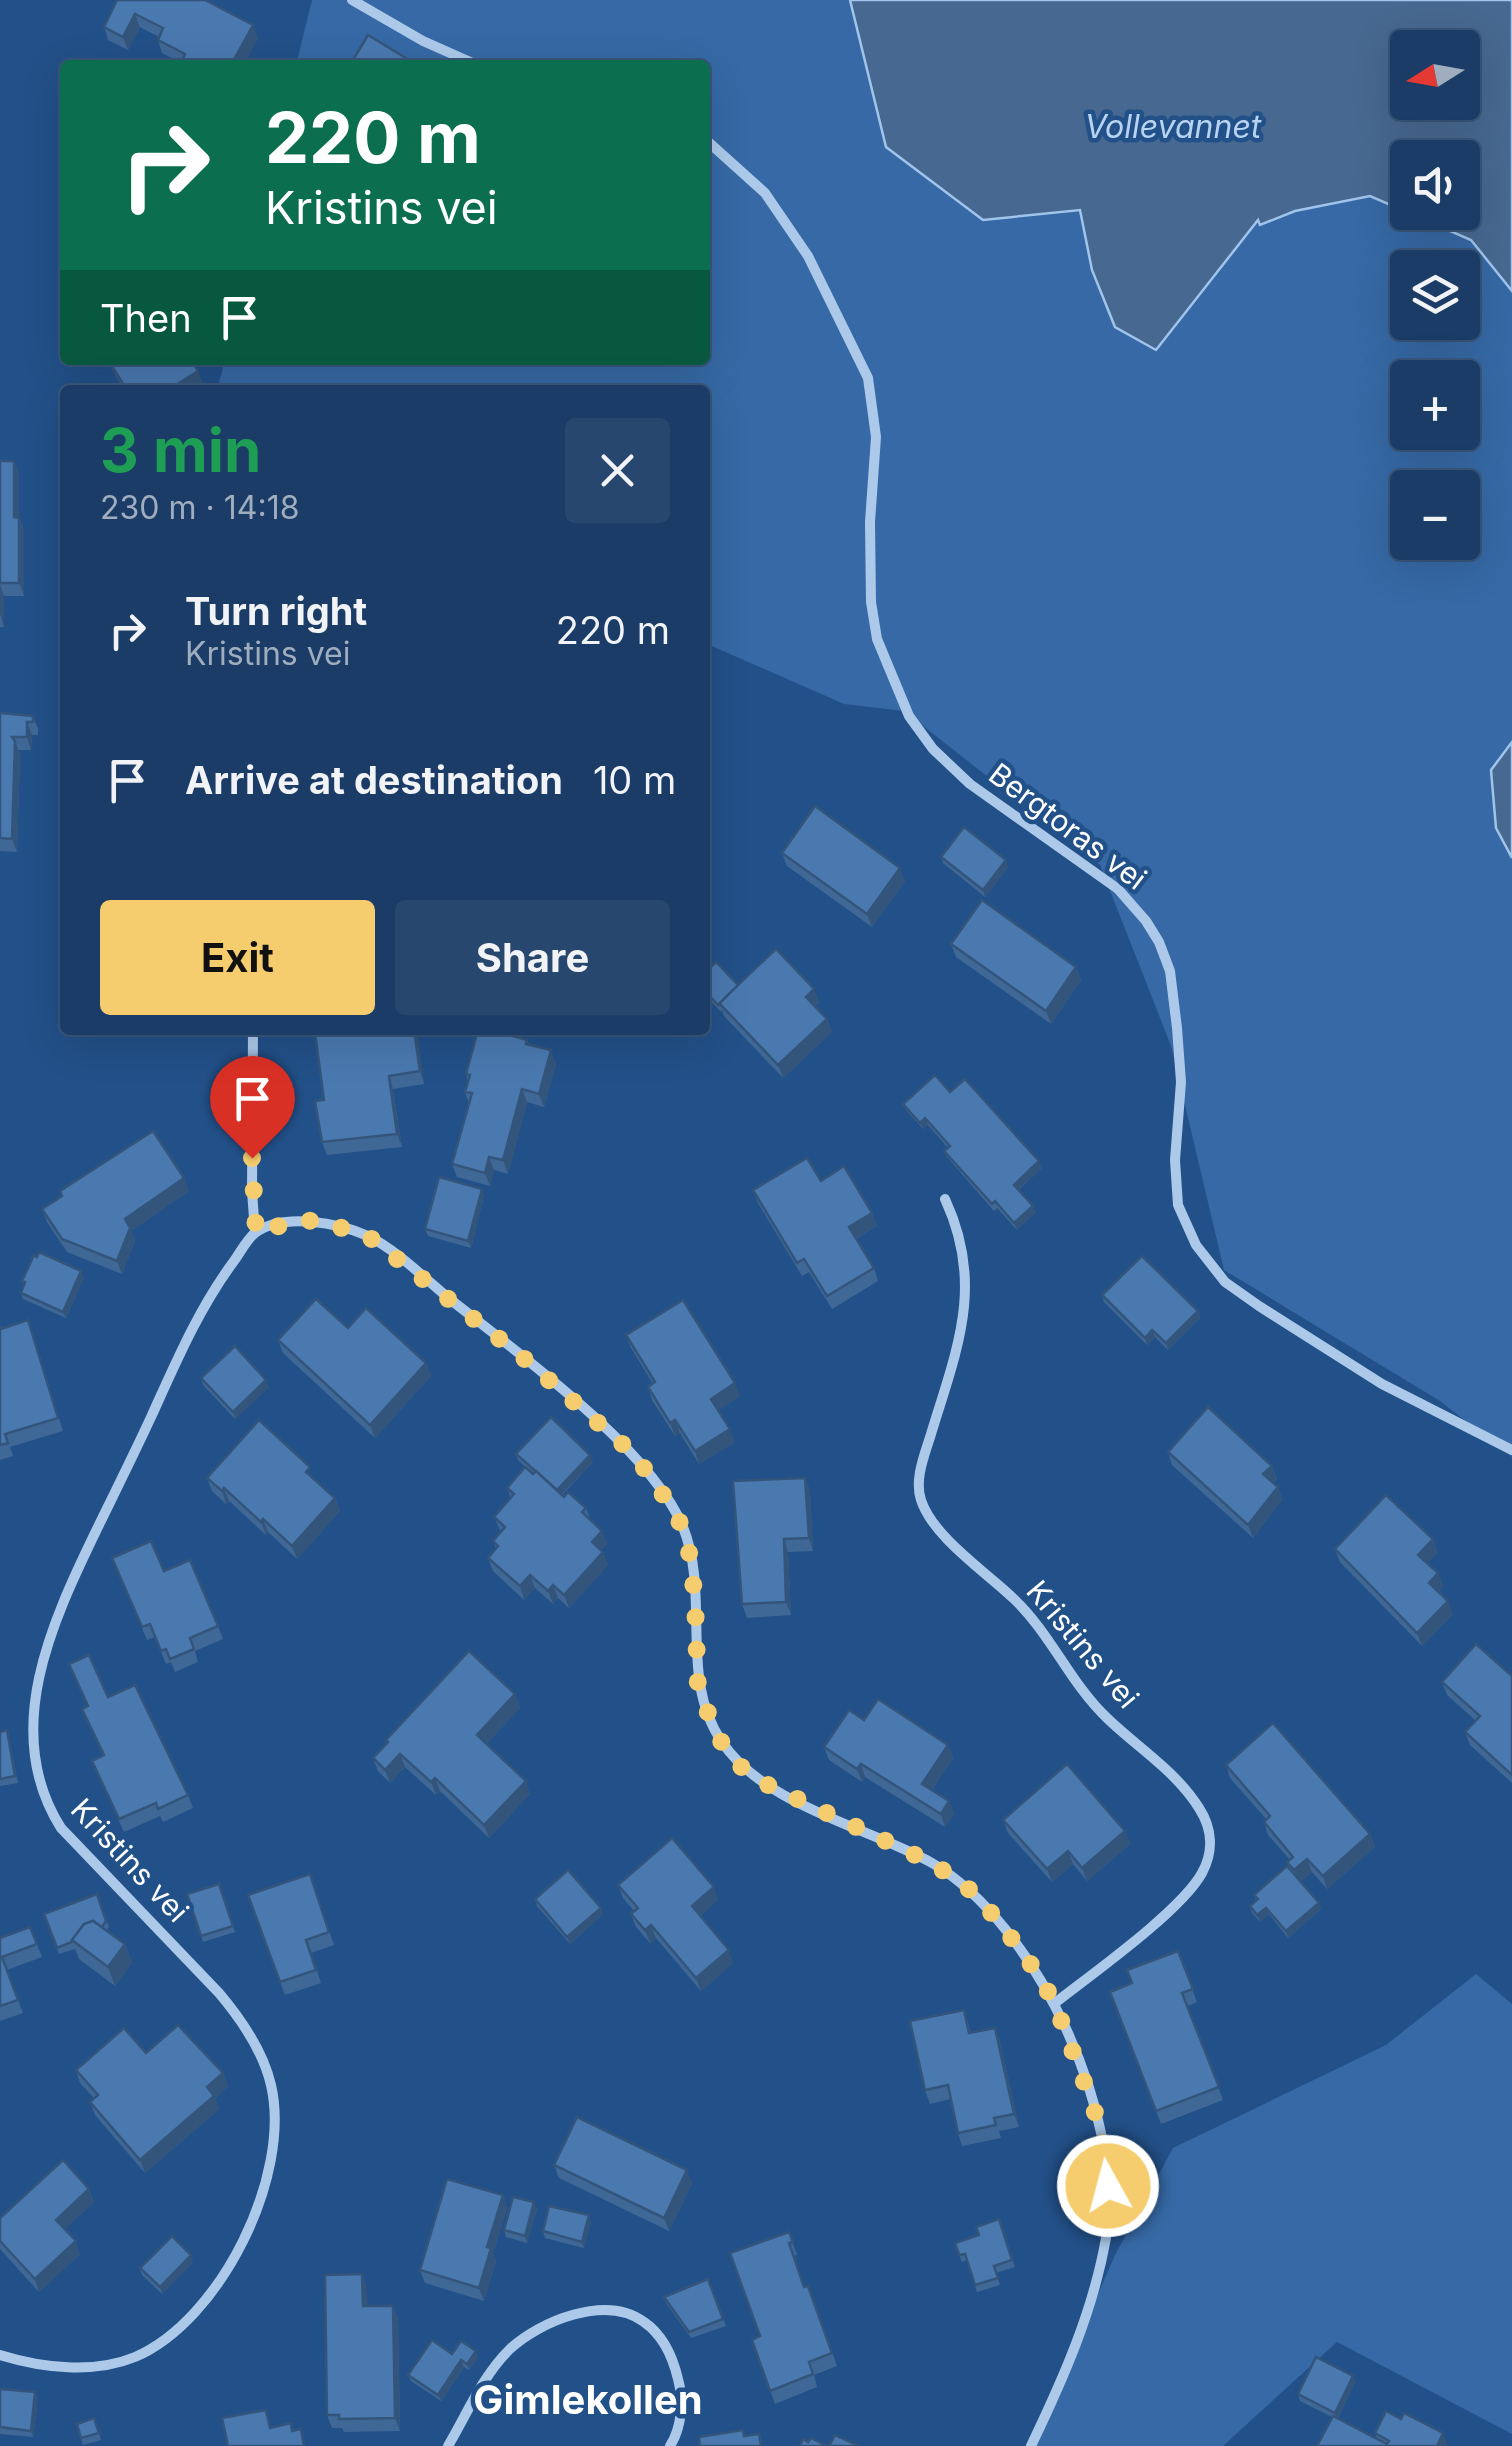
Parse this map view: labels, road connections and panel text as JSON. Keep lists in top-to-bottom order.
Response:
{
  "streets": {
    "street": ["Bergtoras vei", "Kristins vei"]
  },
  "districts": ["Gimlekollen"],
  "water": ["Vollevannet"],
  "north": "left",
  "page": {
    "map_buttons": ["+", "−"],
    "turn": ["220 m", "Kristins vei"],
    "then": "Then",
    "heading": ["3 min", "230 m · 14:18"],
    "list": [
      {
        "name": "Turn right",
        "note": "Kristins vei",
        "value": "220 m"
      },
      {
        "name": "Arrive at destination",
        "value": "10 m"
      }
    ],
    "buttons": ["Exit", "Share"]
  }
}
